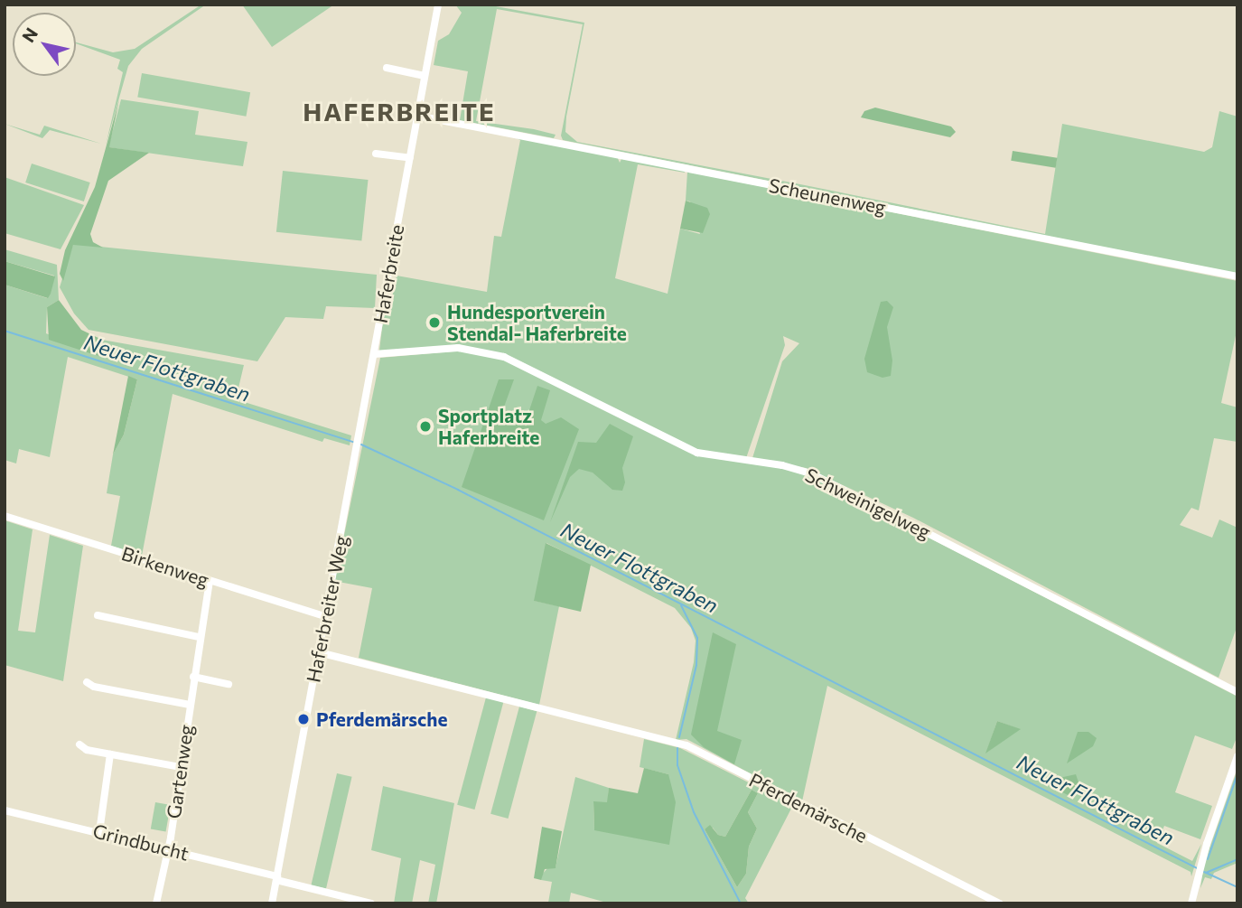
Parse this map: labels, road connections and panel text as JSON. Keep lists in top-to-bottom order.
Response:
{
  "streets": {
    "street": [
      "Scheunenweg",
      "Haferbreite",
      "Schweinigelweg",
      "Birkenweg",
      "Haferbreiter Weg",
      "Gartenweg",
      "Pferdemärsche",
      "Grindbucht"
    ]
  },
  "crossings": [
    ["Scheunenweg", "Haferbreite"],
    ["Haferbreite", "Schweinigelweg"],
    ["Haferbreite", "Haferbreiter Weg"],
    ["Birkenweg", "Haferbreiter Weg"],
    ["Birkenweg", "Gartenweg"],
    ["Haferbreiter Weg", "Pferdemärsche"],
    ["Haferbreiter Weg", "Grindbucht"],
    ["Gartenweg", "Grindbucht"]
  ],
  "districts": ["HAFERBREITE"],
  "water": ["Neuer Flottgraben"],
  "places": ["Hundesportverein Stendal- Haferbreite", "Sportplatz Haferbreite", "Pferdemärsche"],
  "north": "top left"
}
